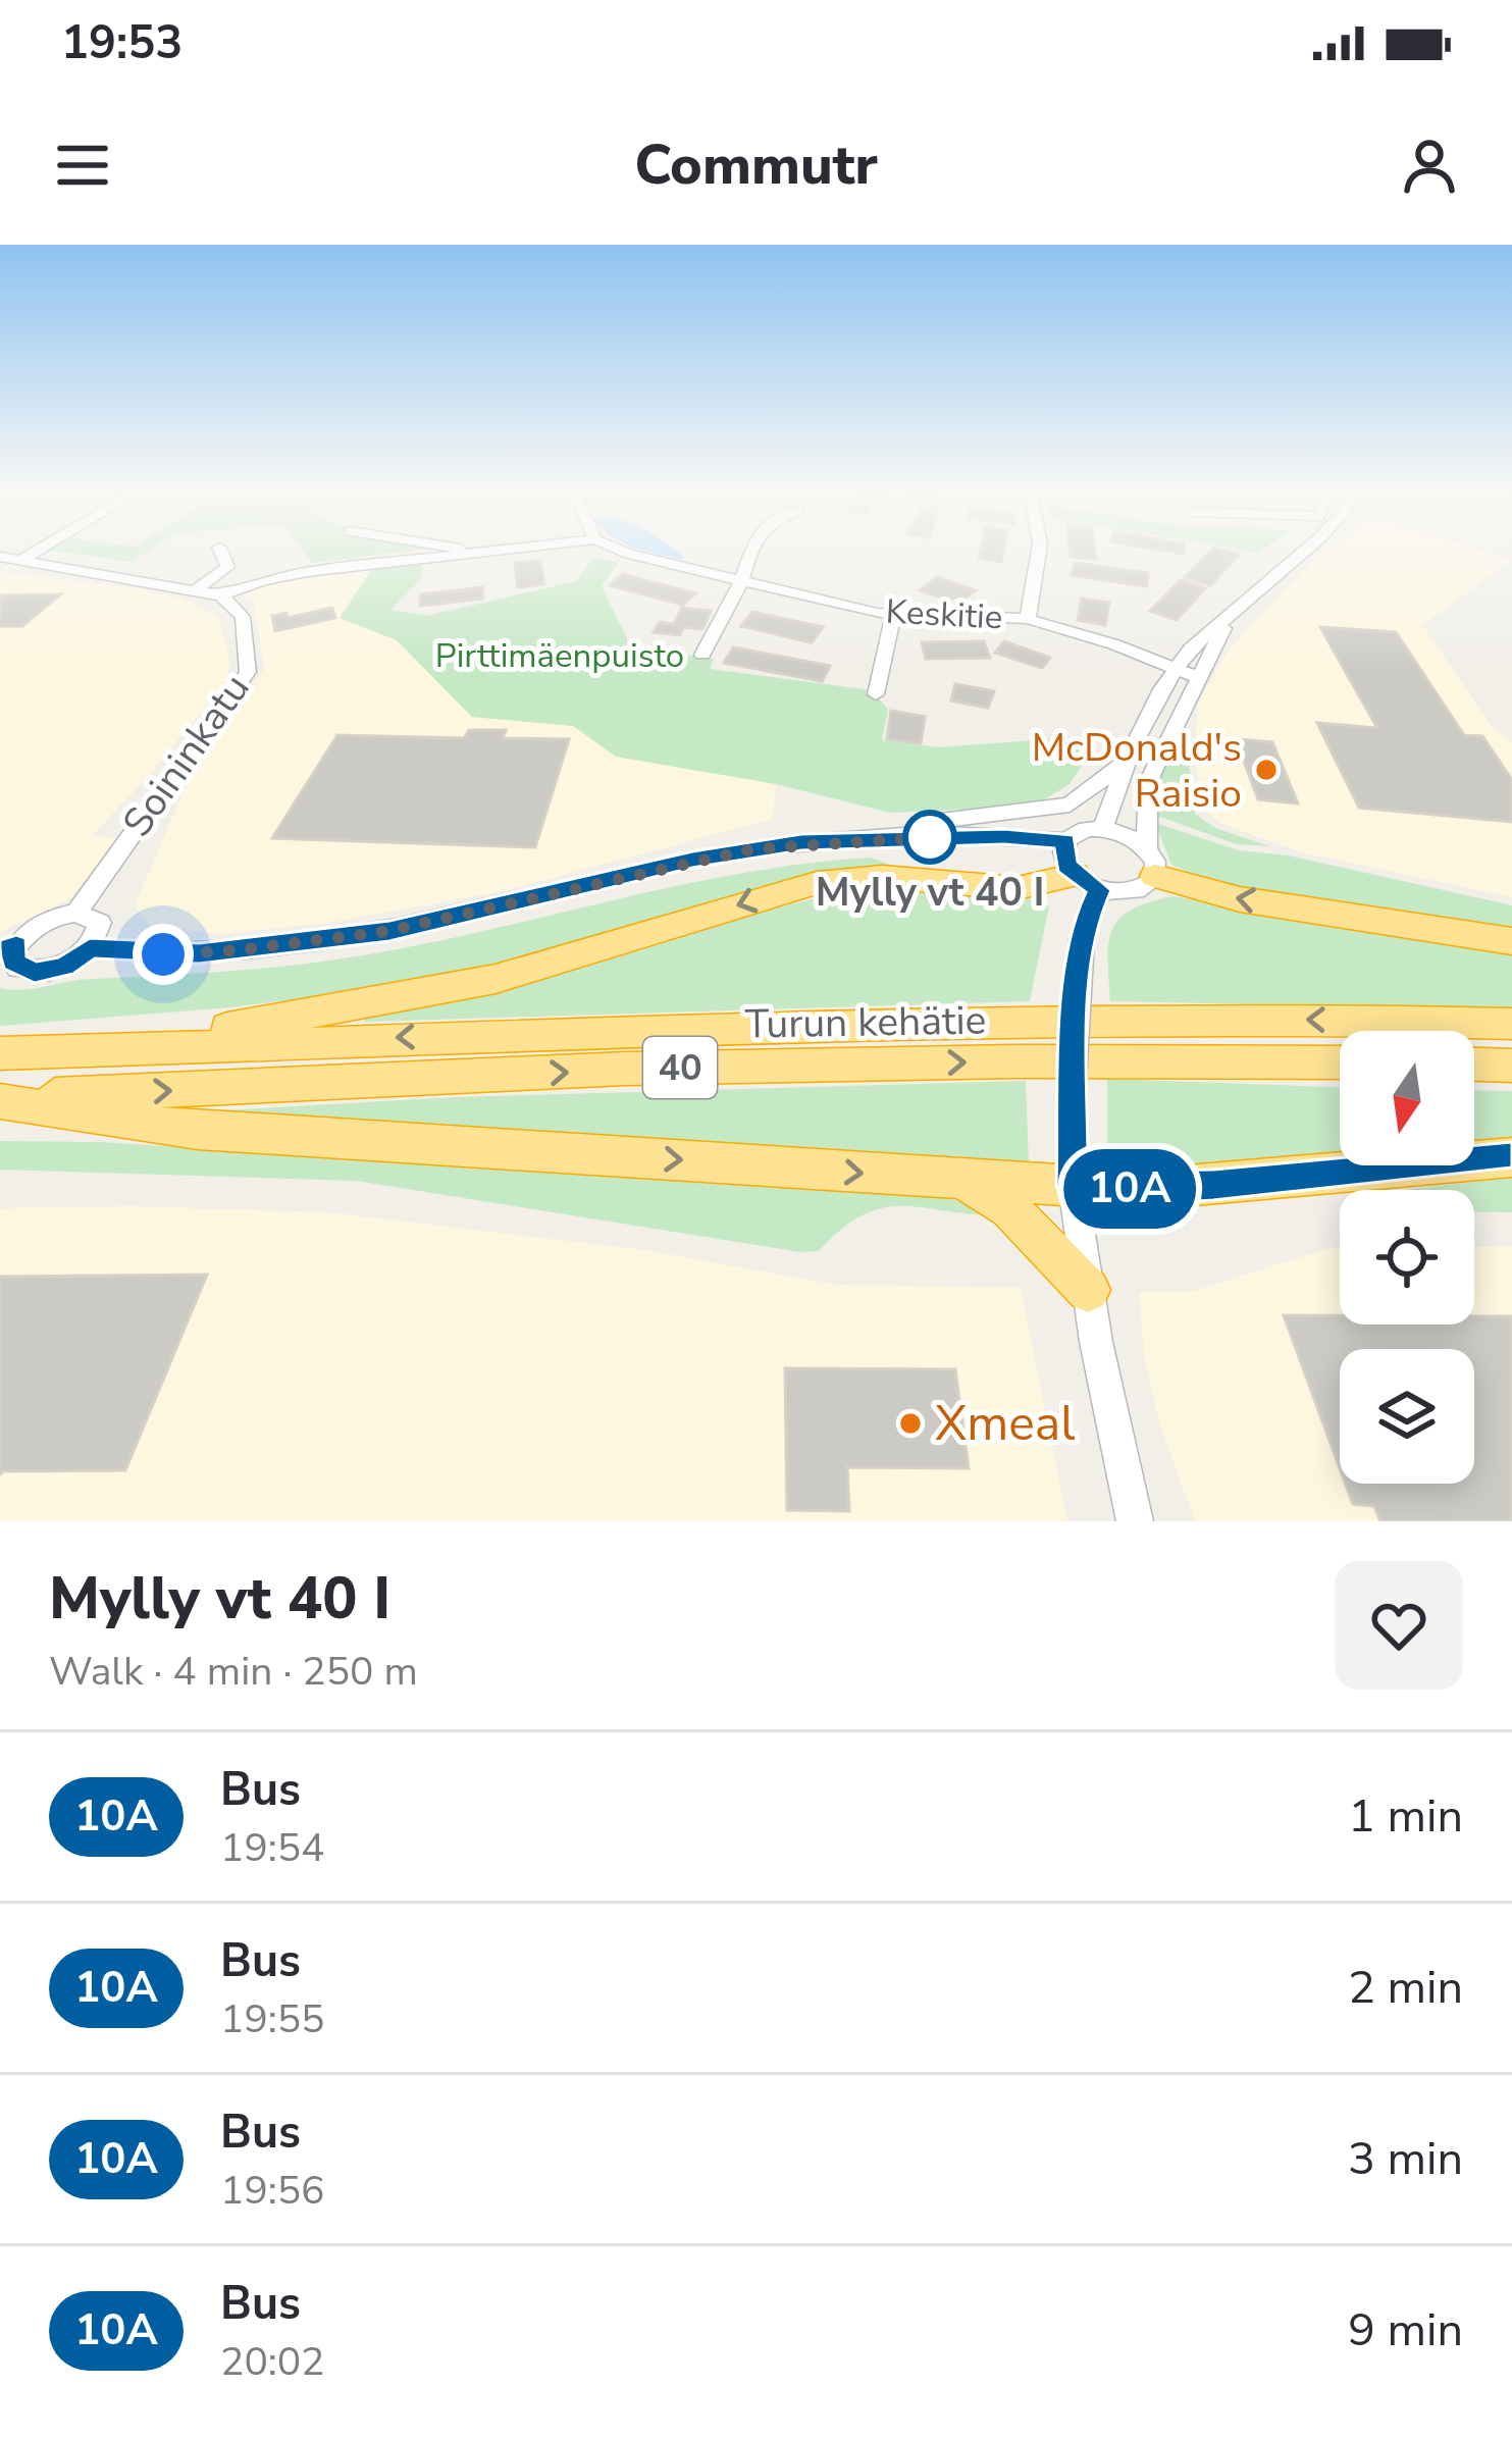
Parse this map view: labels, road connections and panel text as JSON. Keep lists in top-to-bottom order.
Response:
{
  "streets": {
    "highway": ["Turun kehätie", "40"],
    "street": ["Keskitie", "Soininkatu"]
  },
  "parks": ["Pirttimäenpuisto"],
  "places": ["McDonald's Raisio", "Mylly vt 40 I", "Xmeal"],
  "lines": ["bus line 10A"],
  "north": "bottom",
  "page": {
    "status": "19:53",
    "header": "Commutr",
    "on_map": "10A",
    "heading": ["Mylly vt 40 I", "Walk · 4 min · 250 m"],
    "list": [
      {
        "mark": "10A",
        "name": "Bus",
        "note": "19:54",
        "value": "1 min"
      },
      {
        "mark": "10A",
        "name": "Bus",
        "note": "19:55",
        "value": "2 min"
      },
      {
        "mark": "10A",
        "name": "Bus",
        "note": "19:56",
        "value": "3 min"
      },
      {
        "mark": "10A",
        "name": "Bus",
        "note": "20:02",
        "value": "9 min"
      }
    ]
  }
}
